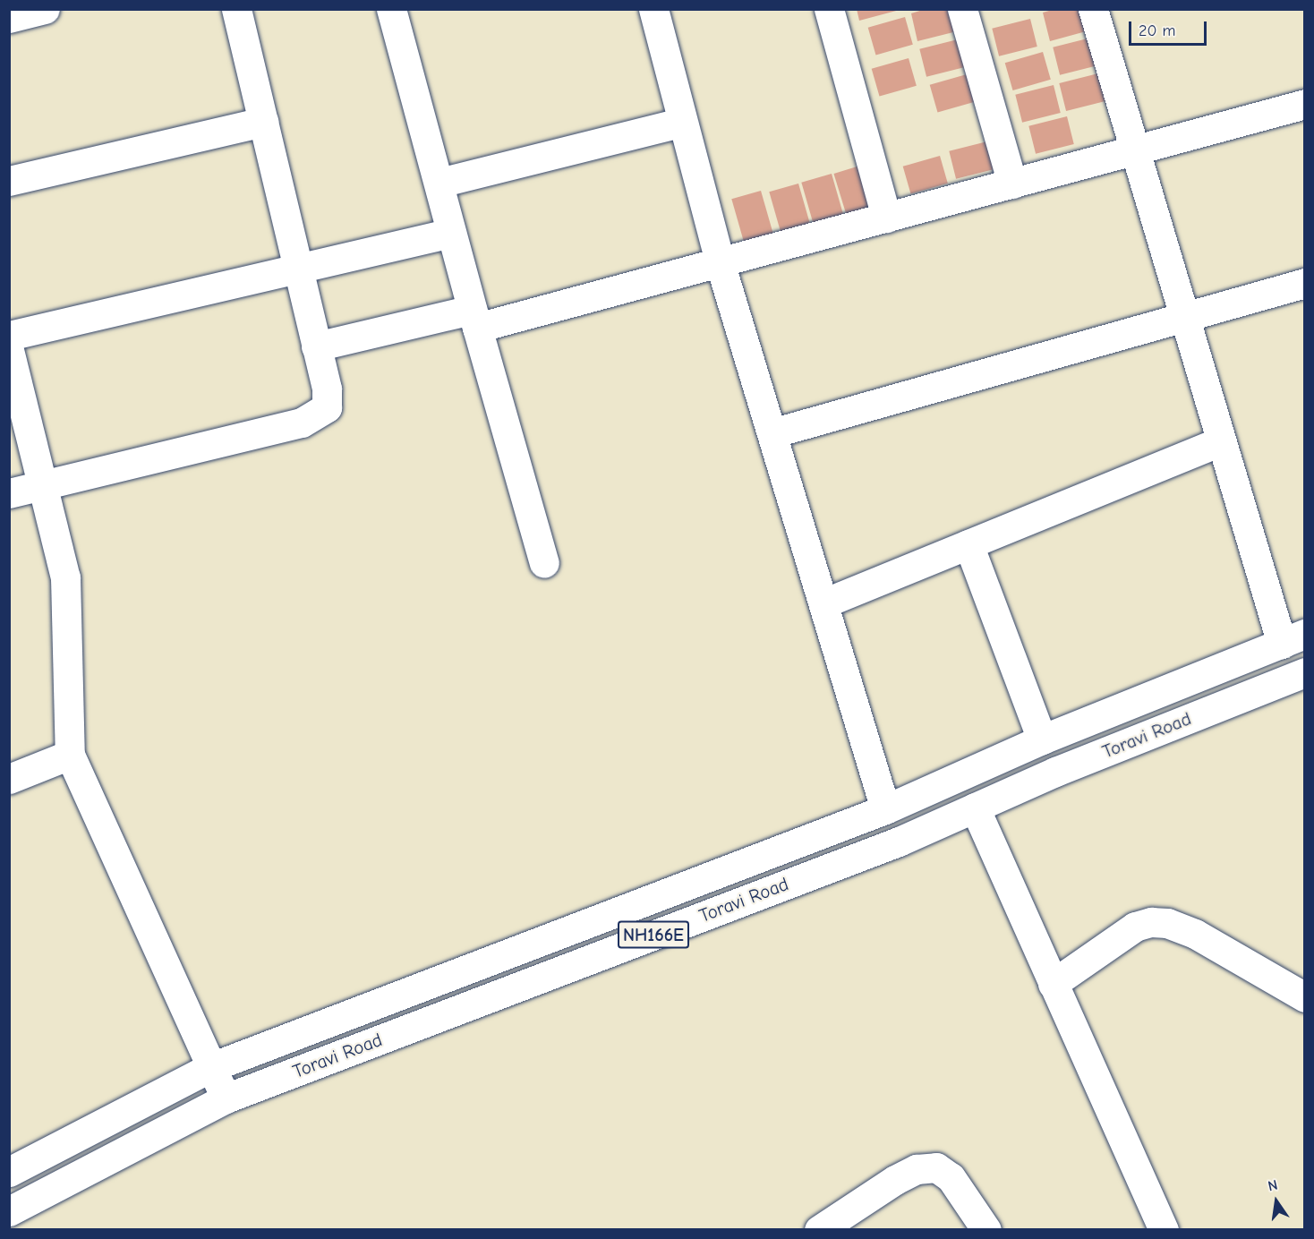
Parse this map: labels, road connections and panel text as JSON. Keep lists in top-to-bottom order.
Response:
{
  "streets": {
    "main road": ["Toravi Road", "NH166E"]
  },
  "scale_bar": "20 m",
  "north": "top"
}
